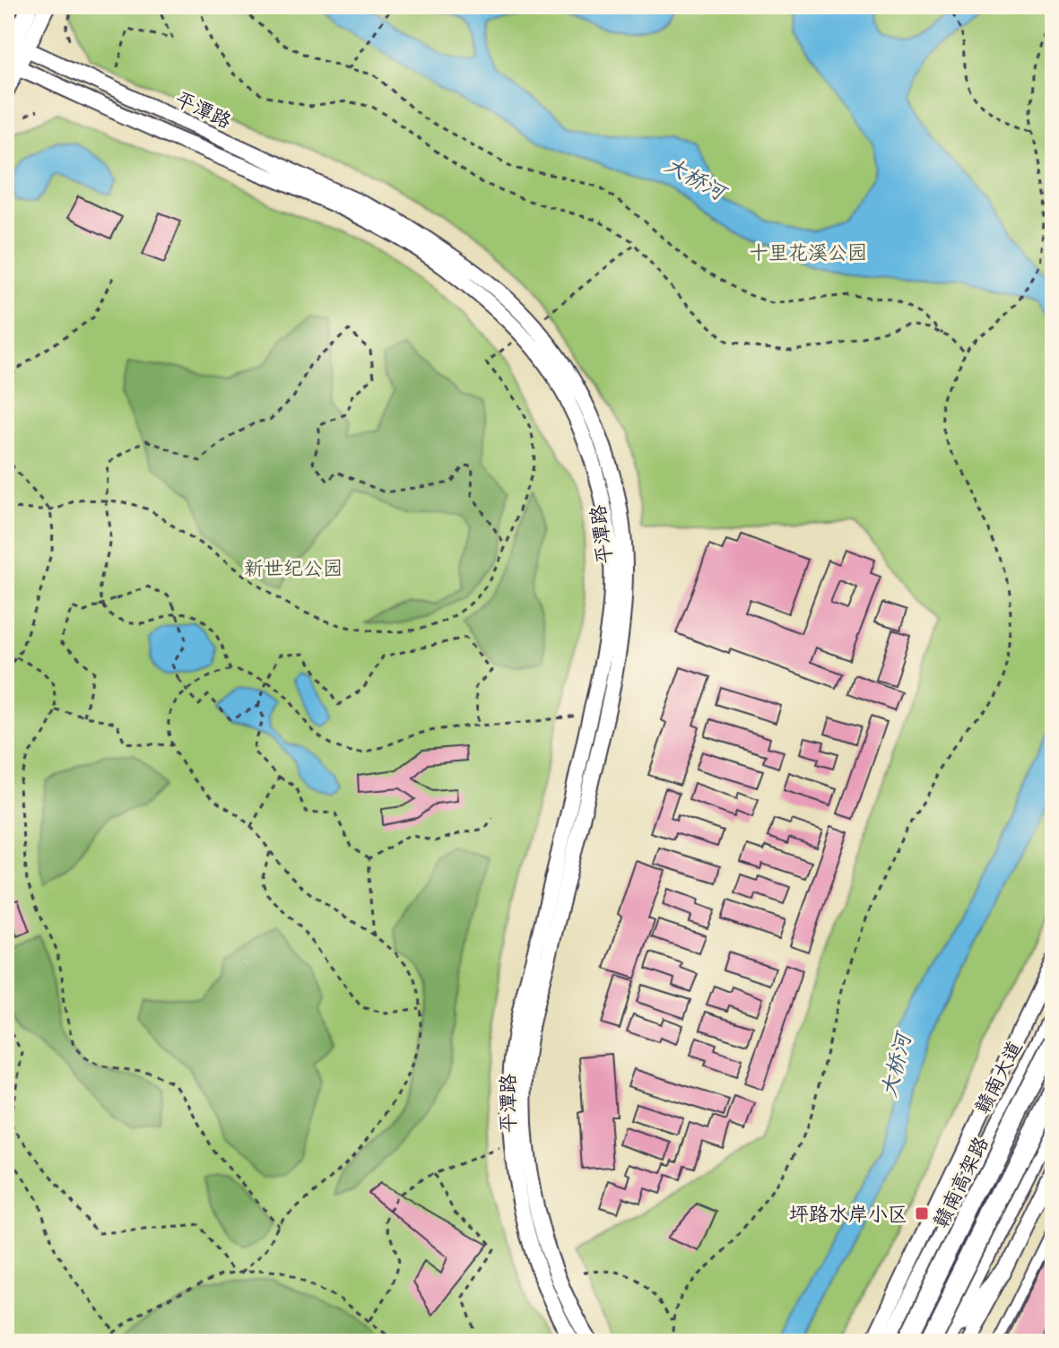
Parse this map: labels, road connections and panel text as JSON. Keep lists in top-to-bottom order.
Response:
{
  "streets": {
    "highway": ["赣南高架路"],
    "main road": ["平潭路", "赣南大道"]
  },
  "water": ["大桥河"],
  "parks": ["十里花溪公园", "新世纪公园"],
  "places": {
    "transit": ["坪路水岸小区"]
  }
}
